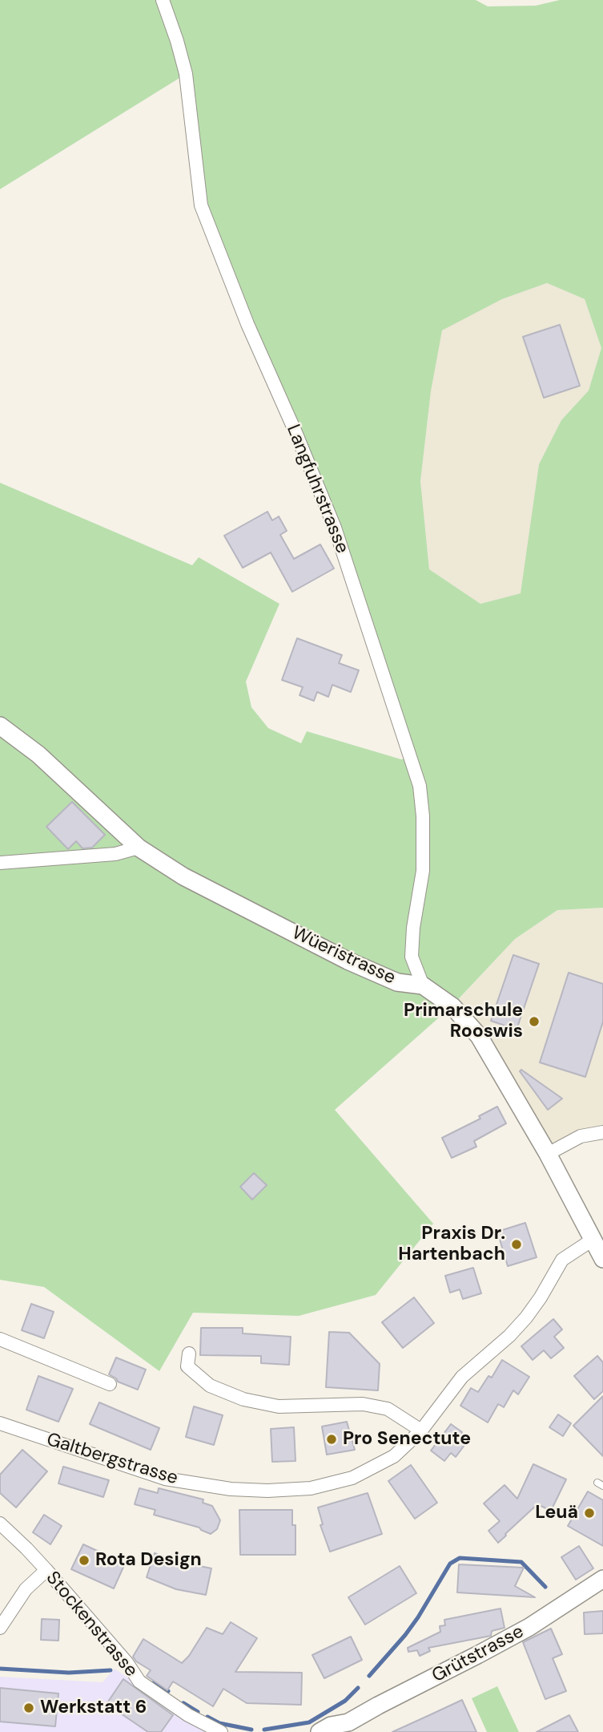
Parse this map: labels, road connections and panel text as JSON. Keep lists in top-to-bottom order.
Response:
{
  "streets": {
    "street": [
      "Langfuhrstrasse",
      "Wüeristrasse",
      "Galtbergstrasse",
      "Stockenstrasse",
      "Grütstrasse"
    ]
  },
  "crossings": [
    ["Langfuhrstrasse", "Wüeristrasse"]
  ],
  "places": [
    "Primarschule Rooswis",
    "Praxis Dr. Hartenbach",
    "Pro Senectute",
    "Leuä",
    "Rota Design",
    "Werkstatt 6"
  ]
}
